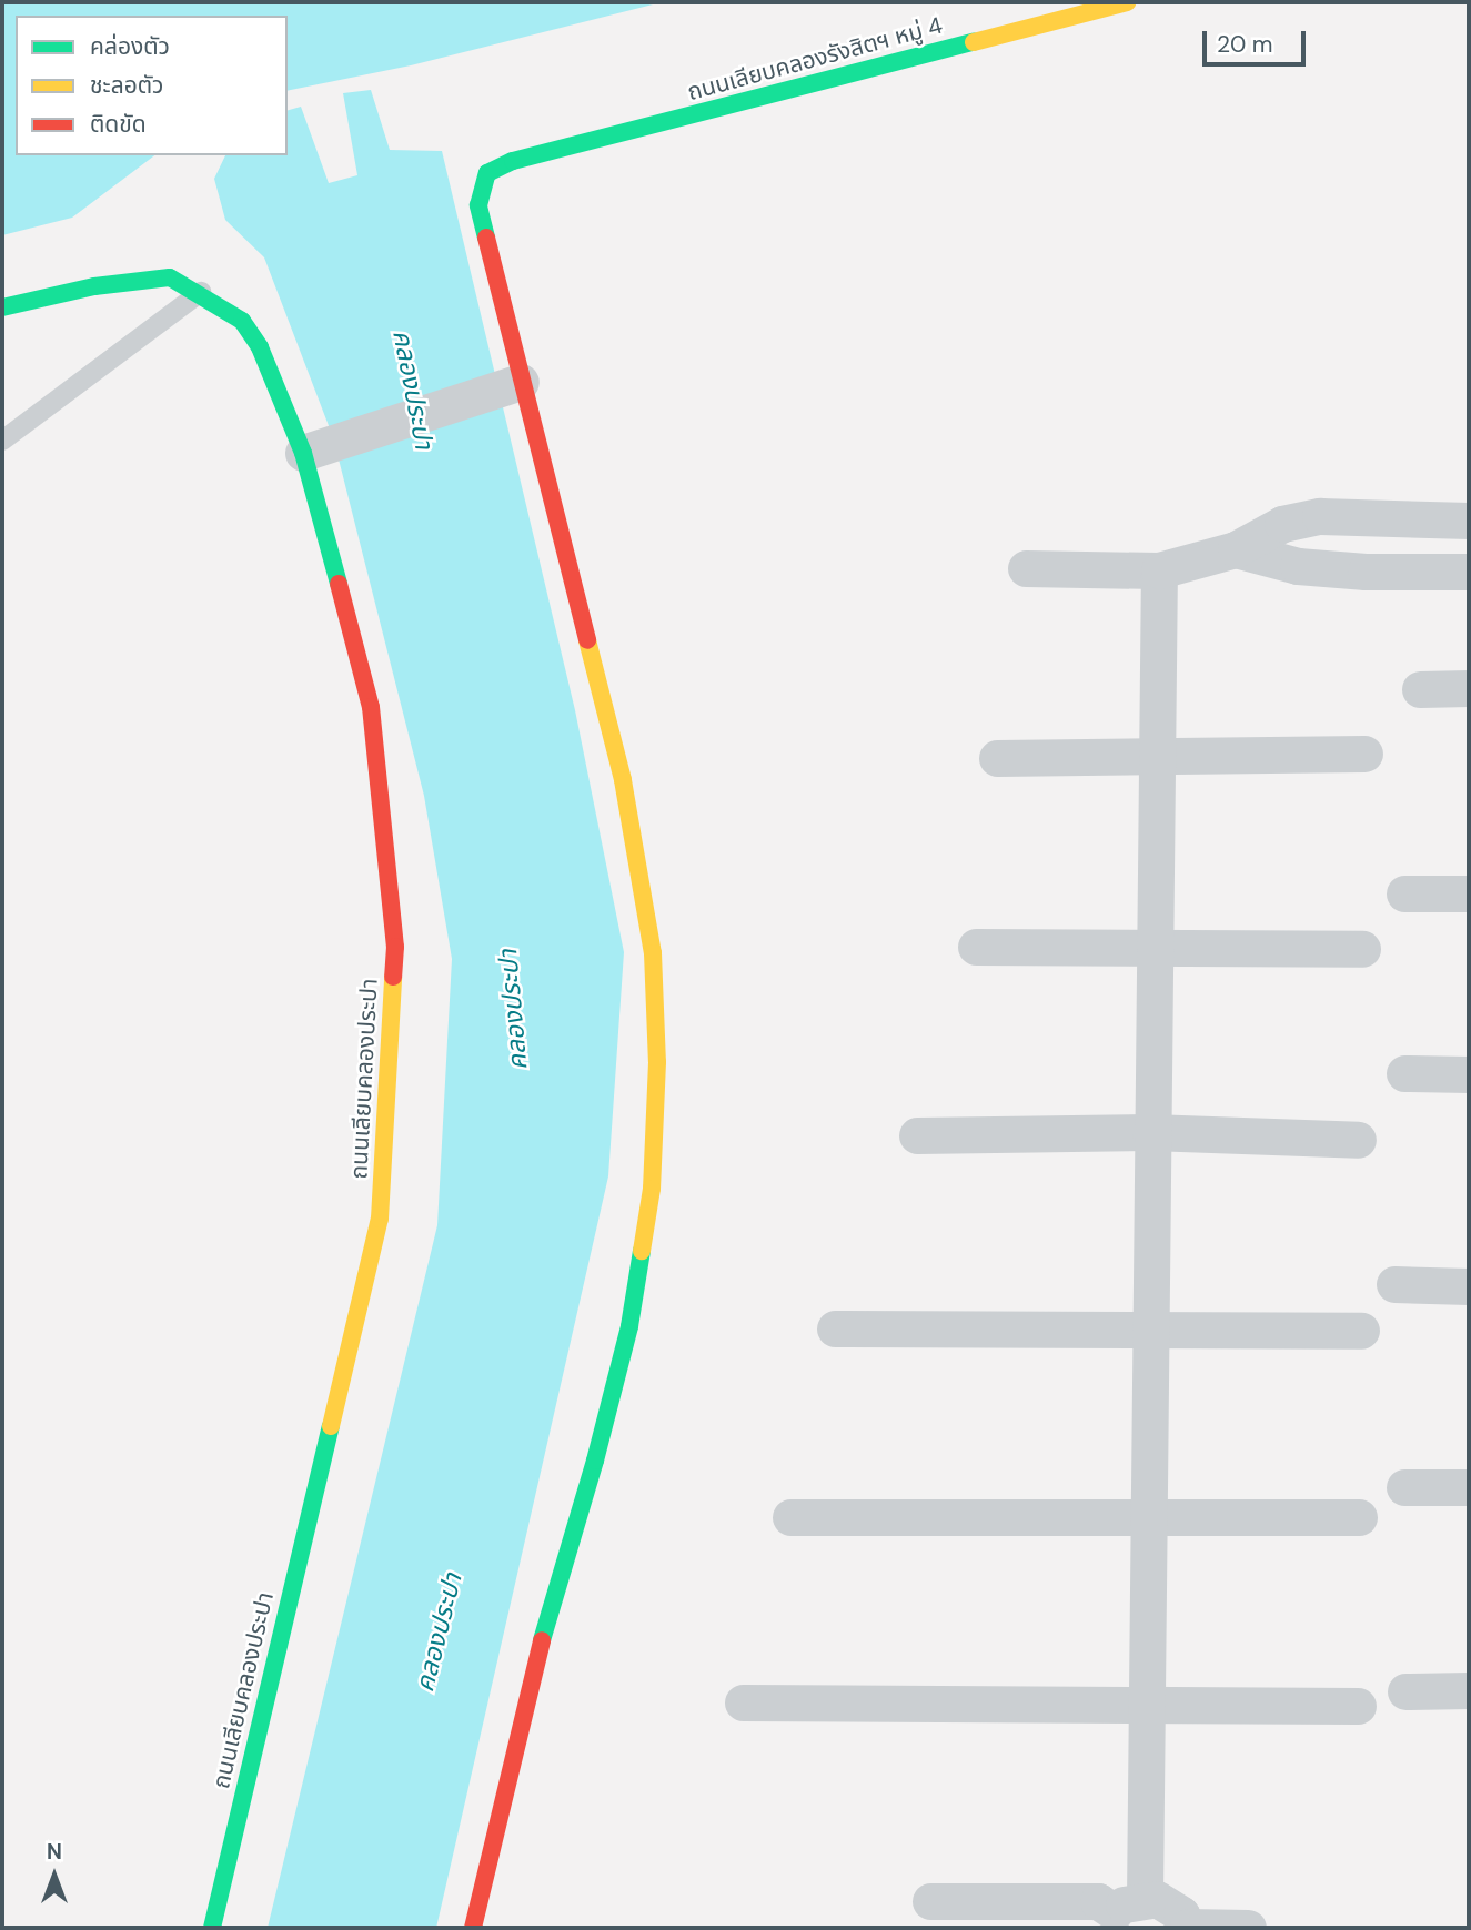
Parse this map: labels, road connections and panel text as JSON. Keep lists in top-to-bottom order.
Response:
{
  "streets": {
    "street": ["ถนนเลียบคลองรังสิตฯ หมู่ 4", "ถนนเลียบคลองประปา"]
  },
  "water": ["คลองประปา"],
  "legend": ["คล่องตัว", "ชะลอตัว", "ติดขัด"],
  "scale_bar": "20 m",
  "north": "top"
}
